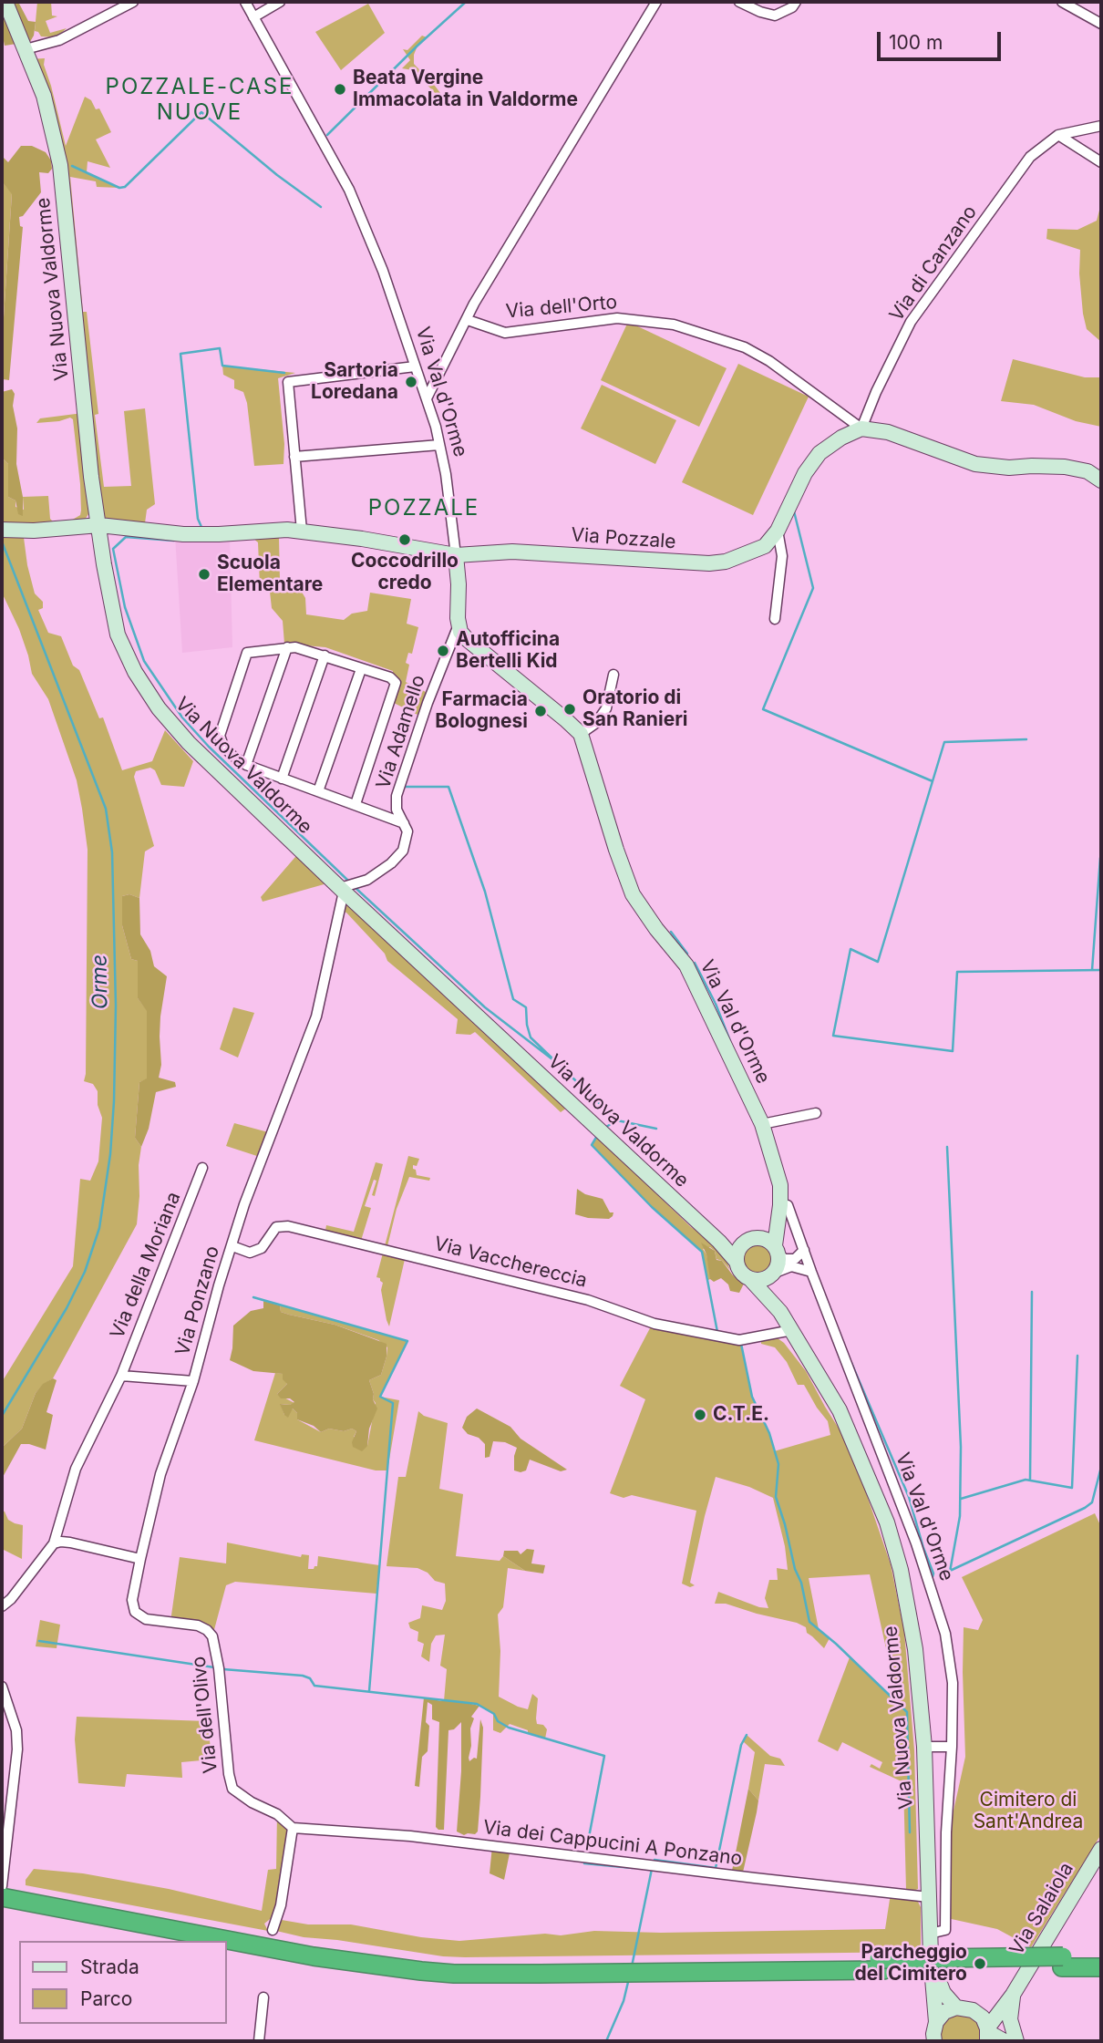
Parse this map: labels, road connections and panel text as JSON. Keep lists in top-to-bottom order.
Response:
{
  "streets": {
    "main road": [
      "Via Nuova Valdorme",
      "Via Val d'Orme",
      "Via Pozzale",
      "Via Salaiola"
    ],
    "street": [
      "Via di Canzano",
      "Via dell'Orto",
      "Via Adamello",
      "Via Vacchereccia",
      "Via della Moriana",
      "Via Ponzano",
      "Via dell'Olivo",
      "Via dei Cappucini A Ponzano"
    ]
  },
  "crossings": [
    ["Via di Canzano", "Via dell'Orto"],
    ["Via Nuova Valdorme", "Via Val d'Orme"],
    ["Via Nuova Valdorme", "Via Pozzale"],
    ["Via Nuova Valdorme", "Via Vacchereccia"],
    ["Via Nuova Valdorme", "Via Ponzano"],
    ["Via Nuova Valdorme", "Via dei Cappucini A Ponzano"],
    ["Via Val d'Orme", "Via Pozzale"],
    ["Via Val d'Orme", "Via Adamello"],
    ["Via Vacchereccia", "Via Ponzano"],
    ["Via Ponzano", "Via dell'Olivo"],
    ["Via dell'Olivo", "Via dei Cappucini A Ponzano"]
  ],
  "districts": ["POZZALE-CASE NUOVE", "POZZALE"],
  "water": ["Orme"],
  "parks": ["Cimitero di Sant'Andrea"],
  "places": [
    "Beata Vergine Immacolata in Valdorme",
    "Sartoria Loredana",
    "Coccodrillo credo",
    "Scuola Elementare",
    "Autofficina Bertelli Kid",
    "Oratorio di San Ranieri",
    "Farmacia Bolognesi",
    "C.T.E.",
    "Parcheggio del Cimitero"
  ],
  "legend": ["Strada", "Parco"],
  "scale_bar": "100 m"
}
